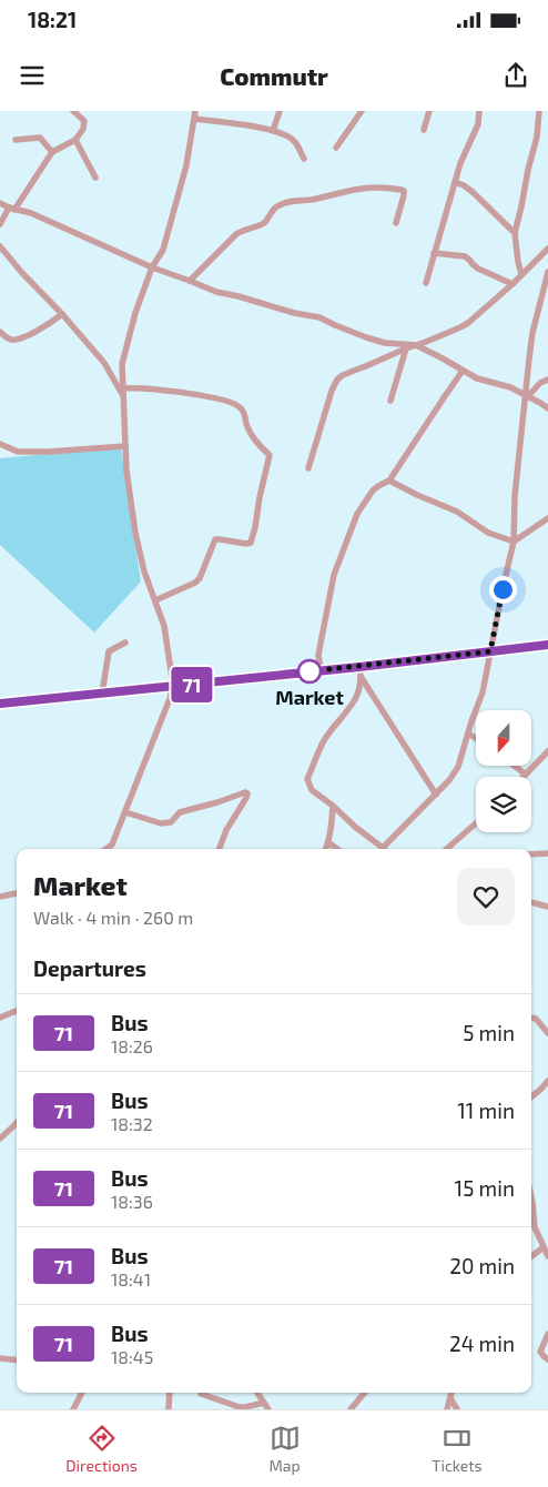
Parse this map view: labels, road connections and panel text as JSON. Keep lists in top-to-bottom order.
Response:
{
  "places": ["Market"],
  "lines": ["bus line 71"],
  "north": "bottom",
  "page": {
    "status": "18:21",
    "header": "Commutr",
    "on_map": "71",
    "heading": [
      ["Market", "Walk · 4 min · 260 m"],
      "Departures"
    ],
    "list": [
      {
        "mark": "71",
        "name": "Bus",
        "note": "18:26",
        "value": "5 min"
      },
      {
        "mark": "71",
        "name": "Bus",
        "note": "18:32",
        "value": "11 min"
      },
      {
        "mark": "71",
        "name": "Bus",
        "note": "18:36",
        "value": "15 min"
      },
      {
        "mark": "71",
        "name": "Bus",
        "note": "18:41",
        "value": "20 min"
      },
      {
        "mark": "71",
        "name": "Bus",
        "note": "18:45",
        "value": "24 min"
      }
    ],
    "tabs": ["Directions", "Map", "Tickets"]
  }
}
